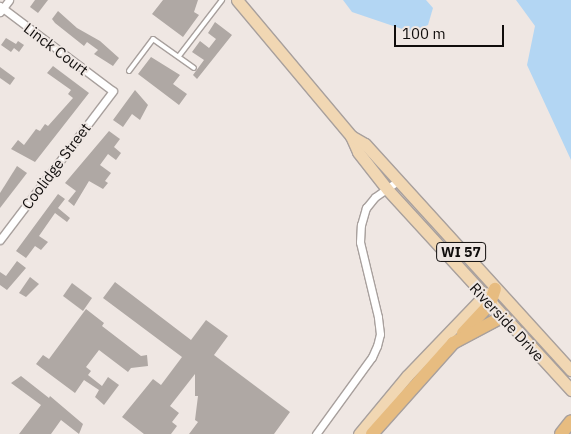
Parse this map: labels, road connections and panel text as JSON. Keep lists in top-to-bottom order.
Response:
{
  "streets": {
    "main road": ["WI 57", "Riverside Drive"],
    "street": ["Linck Court", "Coolidge Street"]
  },
  "crossings": [
    ["Linck Court", "Coolidge Street"]
  ],
  "scale_bar": "100 m"
}
